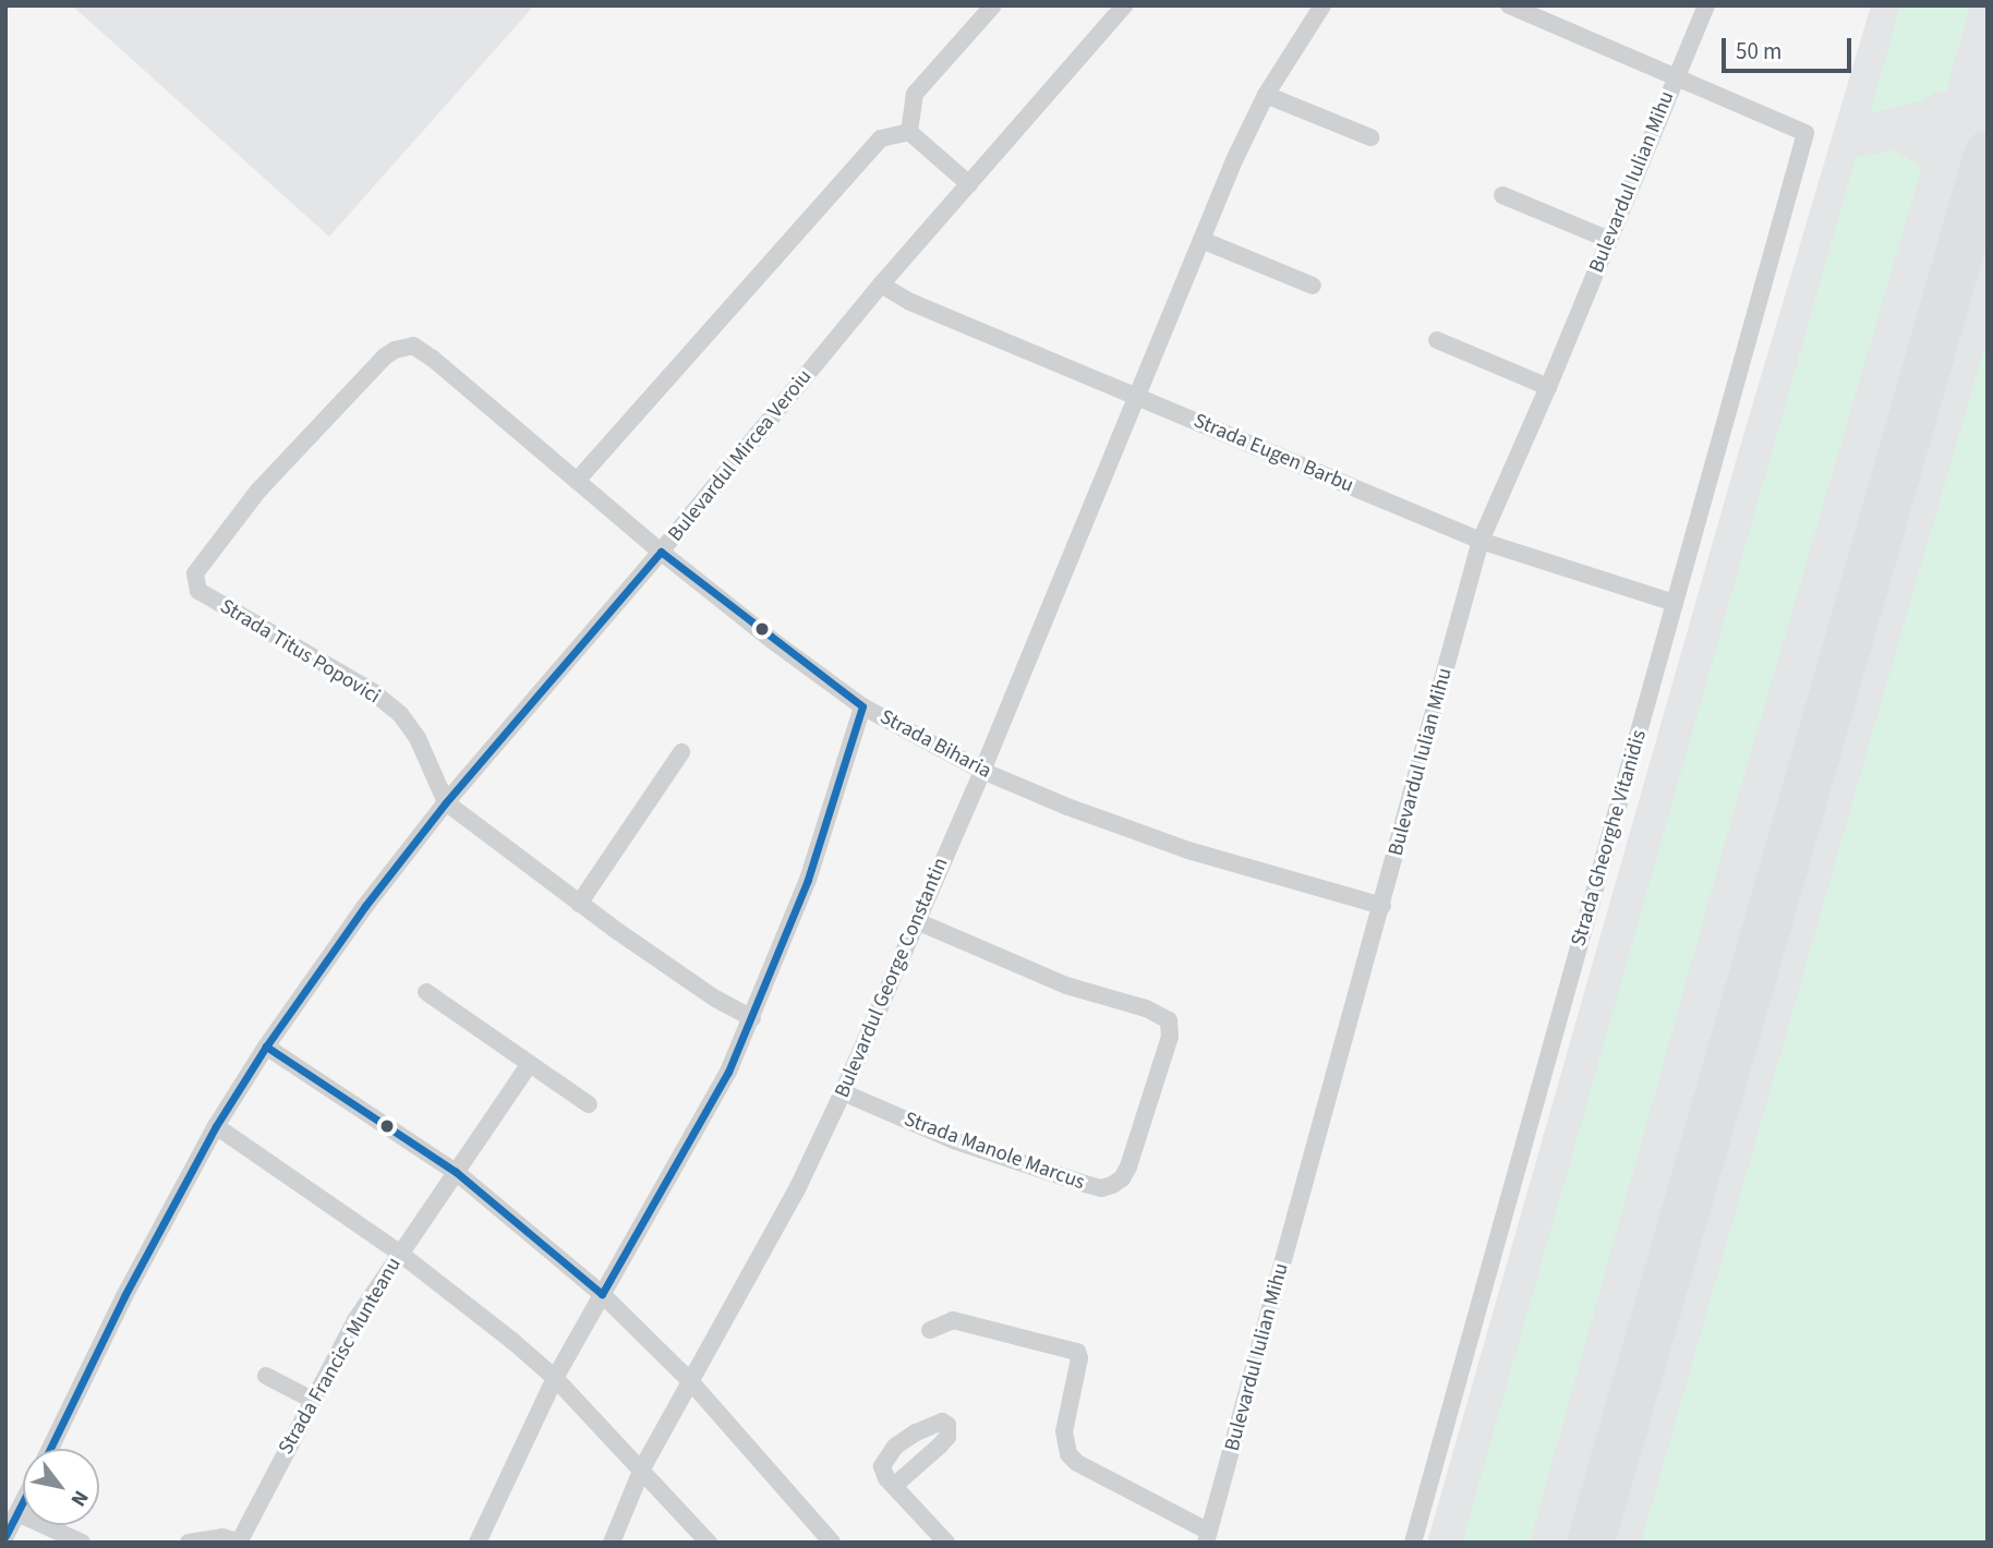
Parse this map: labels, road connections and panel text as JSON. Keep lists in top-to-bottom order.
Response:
{
  "streets": {
    "street": [
      "Bulevardul Iulian Mihu",
      "Strada Eugen Barbu",
      "Bulevardul Mircea Veroiu",
      "Strada Titus Popovici",
      "Strada Biharia",
      "Strada Gheorghe Vitanidis",
      "Bulevardul George Constantin",
      "Strada Manole Marcus",
      "Strada Francisc Munteanu"
    ]
  },
  "crossings": [
    ["Bulevardul Iulian Mihu", "Strada Eugen Barbu"],
    ["Bulevardul Iulian Mihu", "Strada Biharia"],
    ["Bulevardul Iulian Mihu", "Strada Gheorghe Vitanidis"],
    ["Strada Eugen Barbu", "Bulevardul Mircea Veroiu"],
    ["Strada Eugen Barbu", "Strada Gheorghe Vitanidis"],
    ["Strada Eugen Barbu", "Bulevardul George Constantin"],
    ["Bulevardul Mircea Veroiu", "Strada Titus Popovici"],
    ["Bulevardul Mircea Veroiu", "Strada Biharia"],
    ["Strada Titus Popovici", "Strada Biharia"],
    ["Strada Biharia", "Bulevardul George Constantin"],
    ["Bulevardul George Constantin", "Strada Manole Marcus"]
  ],
  "scale_bar": "50 m",
  "north": "bottom right"
}
